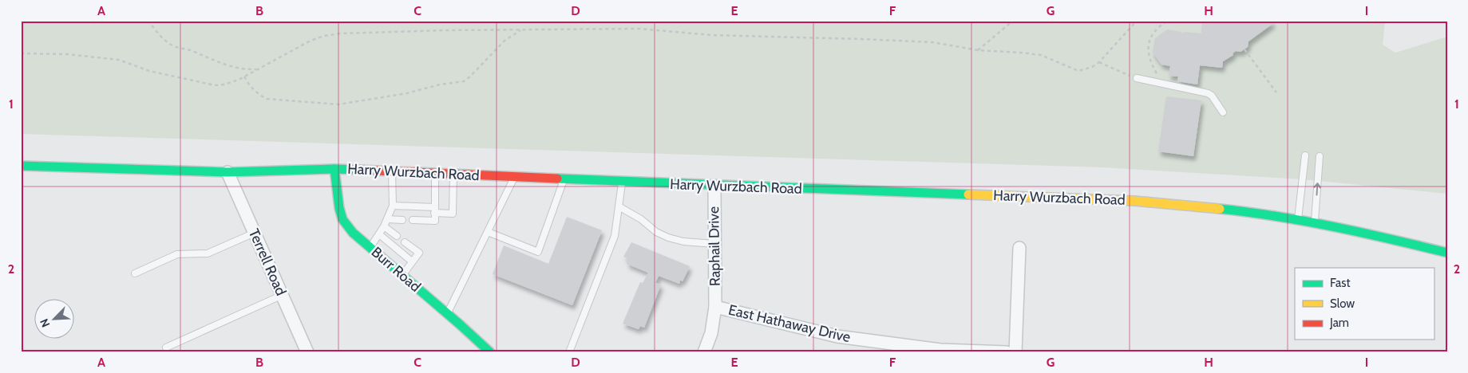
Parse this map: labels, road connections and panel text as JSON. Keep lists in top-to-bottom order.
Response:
{
  "streets": {
    "main road": ["Harry Wurzbach Road", "Burr Road"],
    "street": ["Raphail Drive", "Terrell Road", "East Hathaway Drive"]
  },
  "crossings": [
    ["Harry Wurzbach Road", "Raphail Drive"],
    ["Harry Wurzbach Road", "Terrell Road"],
    ["Harry Wurzbach Road", "Burr Road"],
    ["Raphail Drive", "East Hathaway Drive"]
  ],
  "legend": ["Fast", "Slow", "Jam"],
  "north": "bottom left",
  "grid": {
    "columns": [
      "A",
      "B",
      "C",
      "D",
      "E",
      "F",
      "G",
      "H",
      "I"
    ],
    "rows": ["1", "2"]
  }
}
